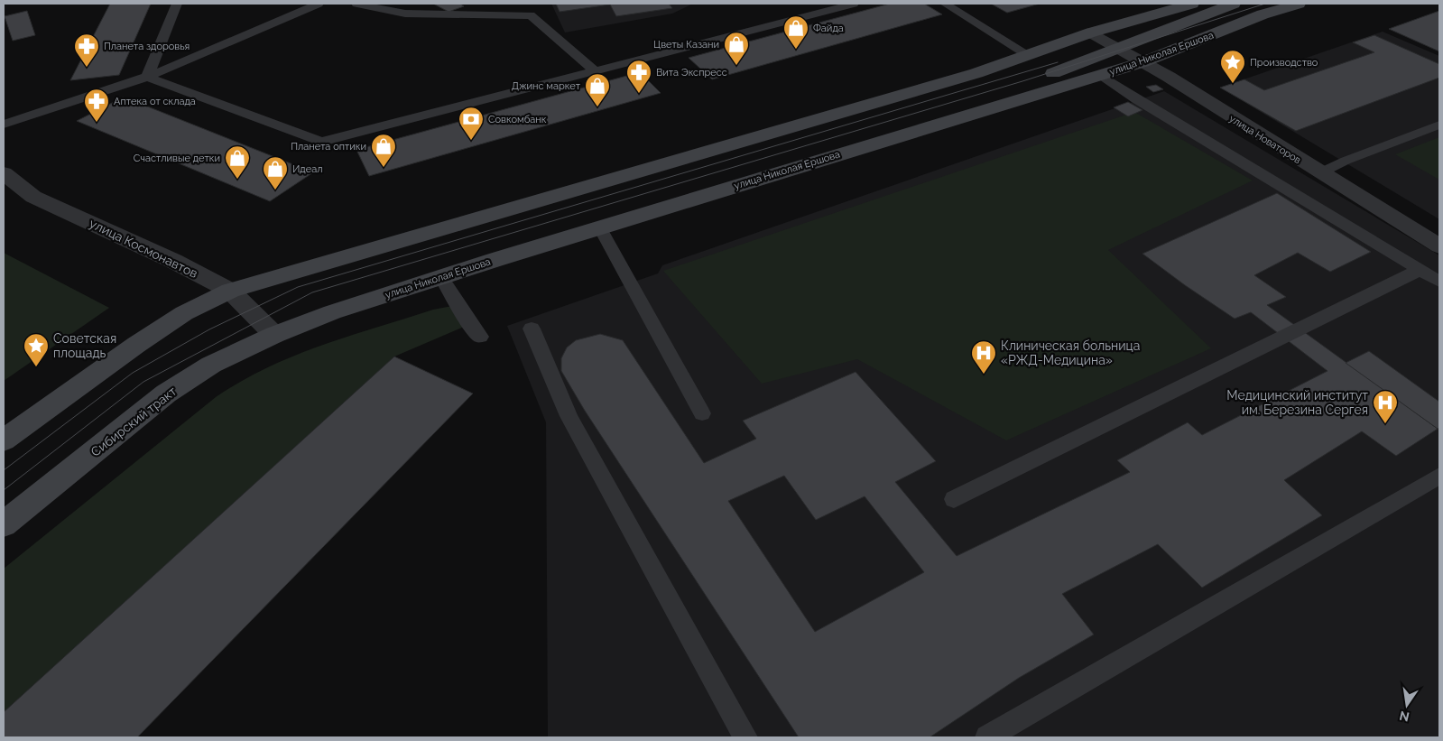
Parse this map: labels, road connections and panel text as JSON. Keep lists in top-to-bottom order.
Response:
{
  "streets": {
    "main road": ["улица Николая Ершова", "Сибирский тракт"],
    "street": ["улица Новаторов", "улица Космонавтов"]
  },
  "crossings": [
    ["улица Николая Ершова", "улица Новаторов"],
    ["улица Николая Ершова", "улица Космонавтов"],
    ["улица Николая Ершова", "Сибирский тракт"],
    ["улица Космонавтов", "Сибирский тракт"]
  ],
  "places": {
    "shop": [
      "Файда",
      "Цветы Казани",
      "Джинс маркет",
      "Планета оптики",
      "Счастливые детки",
      "Идеал"
    ],
    "pharmacy": ["Планета здоровья", "Вита Экспресс", "Аптека от склада"],
    "place": ["Производство", "Советская площадь"],
    "bank": ["Совкомбанк"],
    "hospital": ["Клиническая больница «РЖД-Медицина»", "Медицинский институт им. Березина Сергея"]
  },
  "north": "bottom"
}
